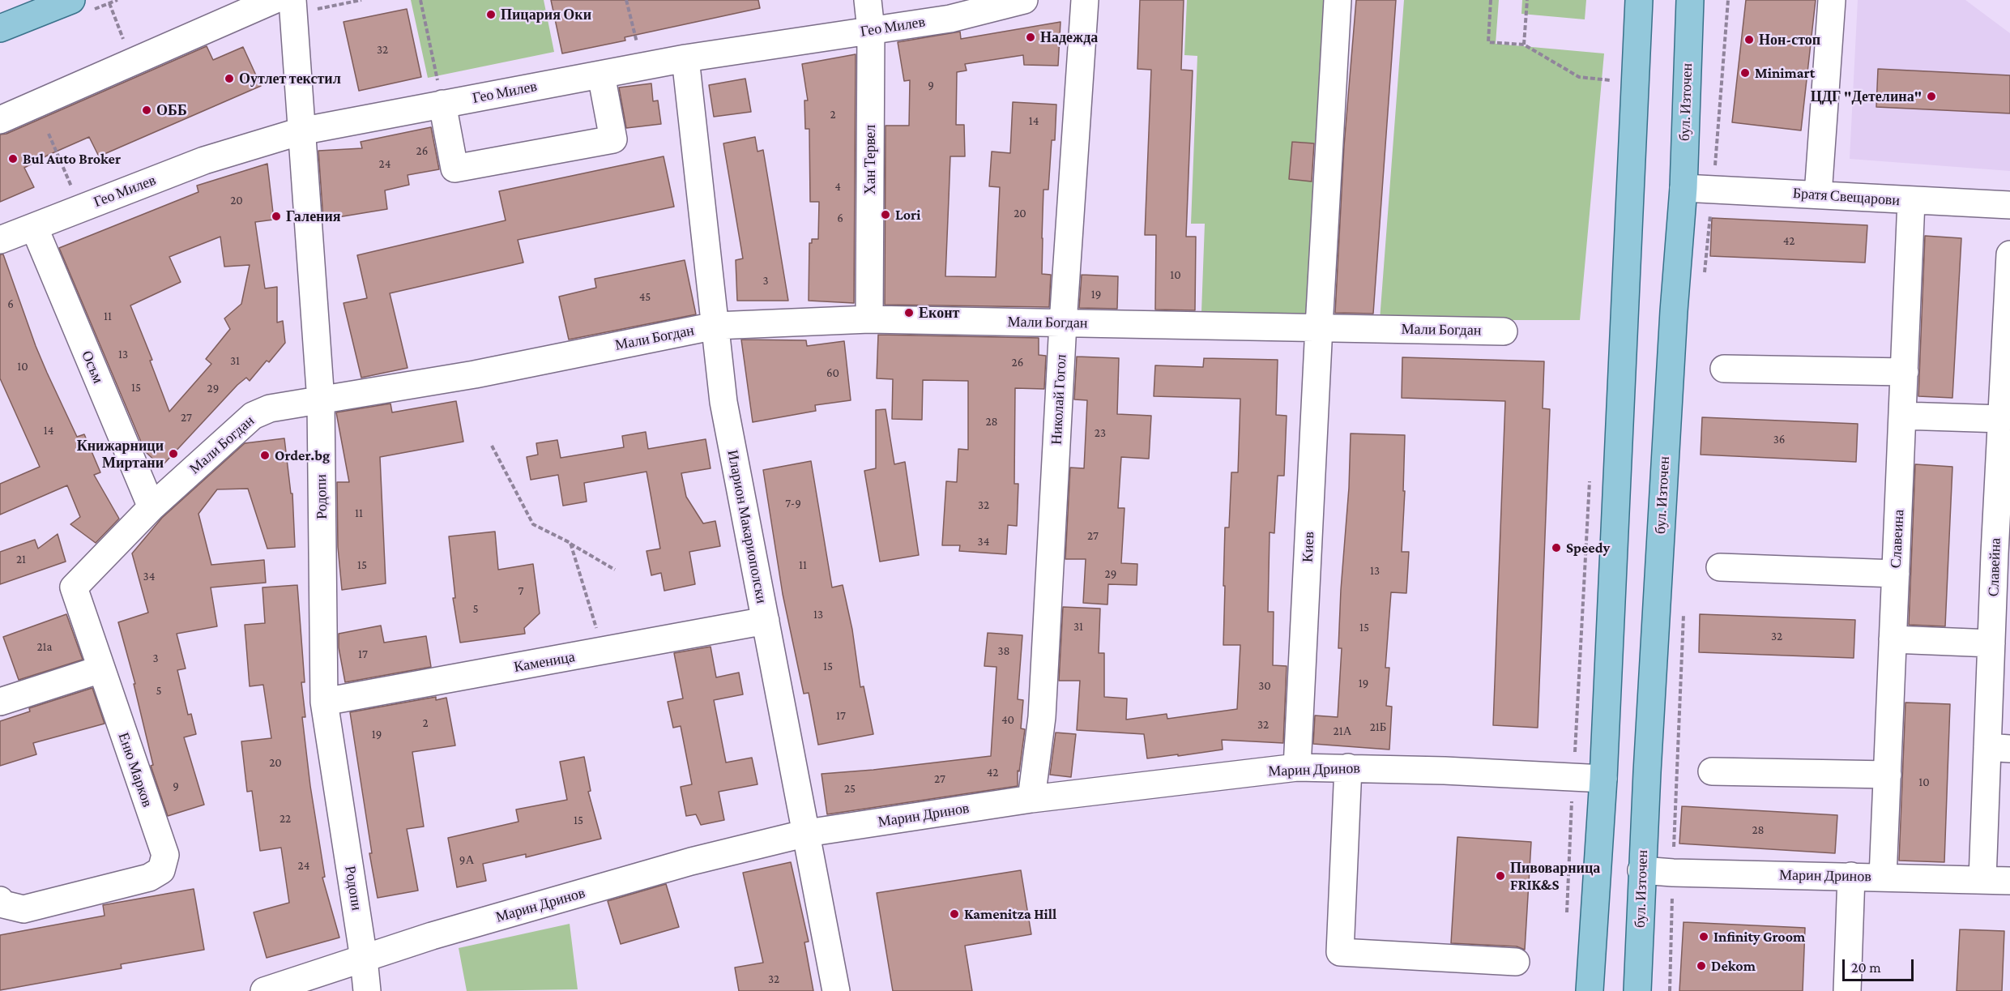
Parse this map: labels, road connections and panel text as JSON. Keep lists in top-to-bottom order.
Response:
{
  "streets": {
    "main road": ["бул. Източен"],
    "street": [
      "Гео Милев",
      "Хан Тервел",
      "Братя Свещарови",
      "Мали Богдан",
      "Осъм",
      "Николай Гогол",
      "Родопи",
      "Иларион Макариополски",
      "Славеина",
      "Киев",
      "Славейна",
      "Каменица",
      "Еню Марков",
      "Марин Дринов"
    ]
  },
  "crossings": [
    ["Гео Милев", "Хан Тервел"],
    ["Гео Милев", "Осъм"],
    ["Гео Милев", "Родопи"],
    ["Гео Милев", "Иларион Макариополски"],
    ["бул. Източен", "Братя Свещарови"],
    ["бул. Източен", "Марин Дринов"],
    ["Хан Тервел", "Мали Богдан"],
    ["Братя Свещарови", "Славеина"],
    ["Мали Богдан", "Осъм"],
    ["Мали Богдан", "Николай Гогол"],
    ["Мали Богдан", "Родопи"],
    ["Мали Богдан", "Иларион Макариополски"],
    ["Мали Богдан", "Киев"],
    ["Мали Богдан", "Еню Марков"],
    ["Николай Гогол", "Марин Дринов"],
    ["Родопи", "Каменица"],
    ["Родопи", "Марин Дринов"],
    ["Иларион Макариополски", "Каменица"],
    ["Иларион Макариополски", "Марин Дринов"],
    ["Славеина", "Марин Дринов"],
    ["Киев", "Марин Дринов"],
    ["Славейна", "Марин Дринов"]
  ],
  "places": [
    "Пицария Оки",
    "Надежда",
    "Нон-стоп",
    "Minimart",
    "Оутлет текстил",
    "ЦДГ \"Детелина\"",
    "ОББ",
    "Bul Auto Broker",
    "Lori",
    "Галения",
    "Еконт",
    "Книжарници Миртани",
    "Order.bg",
    "Speedy",
    "Пивоварница FRIK&S",
    "Kamenitza Hill",
    "Infinity Groom",
    "Dekom"
  ],
  "house_numbers": [
    "32",
    "9",
    "2",
    "14",
    "26",
    "24",
    "4",
    "20",
    "20",
    "6",
    "42",
    "10",
    "3",
    "19",
    "45",
    "6",
    "11",
    "13",
    "31",
    "26",
    "10",
    "60",
    "15",
    "29",
    "27",
    "28",
    "14",
    "23",
    "36",
    "7-9",
    "32",
    "11",
    "27",
    "34",
    "21",
    "15",
    "11",
    "13",
    "29",
    "34",
    "7",
    "5",
    "13",
    "31",
    "15",
    "32",
    "21a",
    "38",
    "17",
    "3",
    "15",
    "19",
    "30",
    "5",
    "17",
    "40",
    "2",
    "32",
    "21Б",
    "21А",
    "19",
    "20",
    "42",
    "27",
    "10",
    "9",
    "25",
    "22",
    "15",
    "28",
    "9А",
    "24",
    "32"
  ],
  "scale_bar": "20 m"
}
